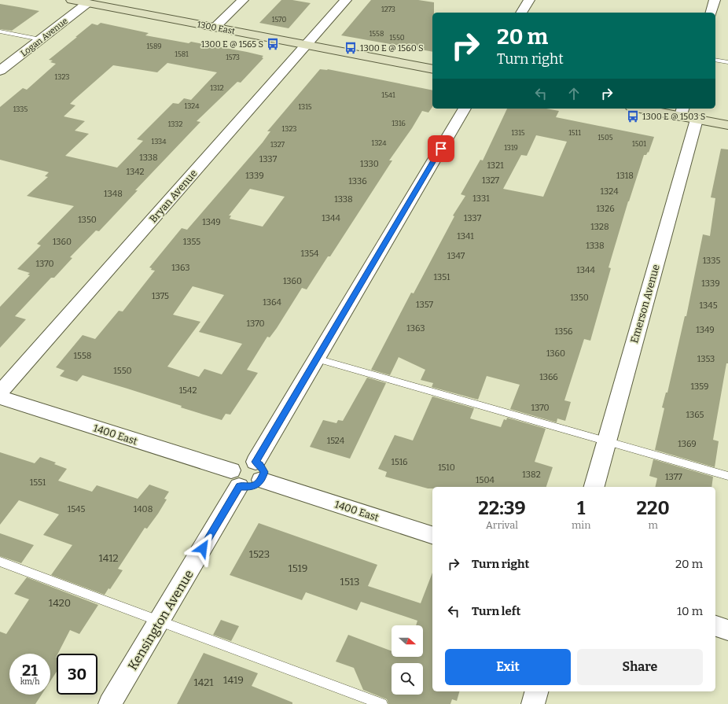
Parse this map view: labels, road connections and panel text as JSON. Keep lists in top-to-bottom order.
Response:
{
  "streets": {
    "main road": ["1300 East"],
    "street": [
      "Logan Avenue",
      "Bryan Avenue",
      "Emerson Avenue",
      "1400 East",
      "Kensington Avenue"
    ]
  },
  "crossings": [
    ["1300 East", "Logan Avenue"],
    ["1300 East", "Bryan Avenue"],
    ["1400 East", "Kensington Avenue"]
  ],
  "places": {
    "bus stop": ["1300 E @ 1565 S", "1300 E @ 1560 S", "1300 E @ 1503 S"]
  },
  "house_numbers": [
    "1273",
    "1570",
    "1558",
    "1550",
    "1589",
    "1581",
    "1573",
    "1323",
    "1312",
    "1541",
    "1324",
    "1315",
    "1335",
    "1316",
    "1332",
    "1323",
    "1315",
    "1511",
    "1505",
    "1334",
    "1324",
    "1501",
    "1327",
    "1319",
    "1338",
    "1337",
    "1330",
    "1321",
    "1342",
    "1339",
    "1318",
    "1327",
    "1336",
    "1324",
    "1348",
    "1331",
    "1338",
    "1326",
    "1344",
    "1337",
    "1350",
    "1349",
    "1328",
    "1341",
    "1360",
    "1355",
    "1338",
    "1354",
    "1347",
    "1335",
    "1370",
    "1363",
    "1344",
    "1351",
    "1360",
    "1339",
    "1375",
    "1350",
    "1364",
    "1357",
    "1345",
    "1370",
    "1363",
    "1349",
    "1356",
    "1360",
    "1558",
    "1353",
    "1550",
    "1366",
    "1359",
    "1542",
    "1370",
    "1365",
    "1524",
    "1369",
    "1516",
    "1510",
    "1382",
    "1377",
    "1504",
    "1551",
    "1545",
    "1408",
    "1523",
    "1412",
    "1519",
    "1513",
    "1420",
    "1419",
    "1421"
  ],
  "north": "right",
  "page": {
    "turn": ["20 m", "Turn right"],
    "eta": [
      "22:39",
      "Arrival",
      "1",
      "min",
      "220",
      "m"
    ],
    "list": [
      {
        "name": "Turn right",
        "value": "20 m"
      },
      {
        "name": "Turn left",
        "value": "10 m"
      }
    ],
    "buttons": ["Exit", "Share"],
    "speed": "21 km/h",
    "limit": "30"
  }
}
